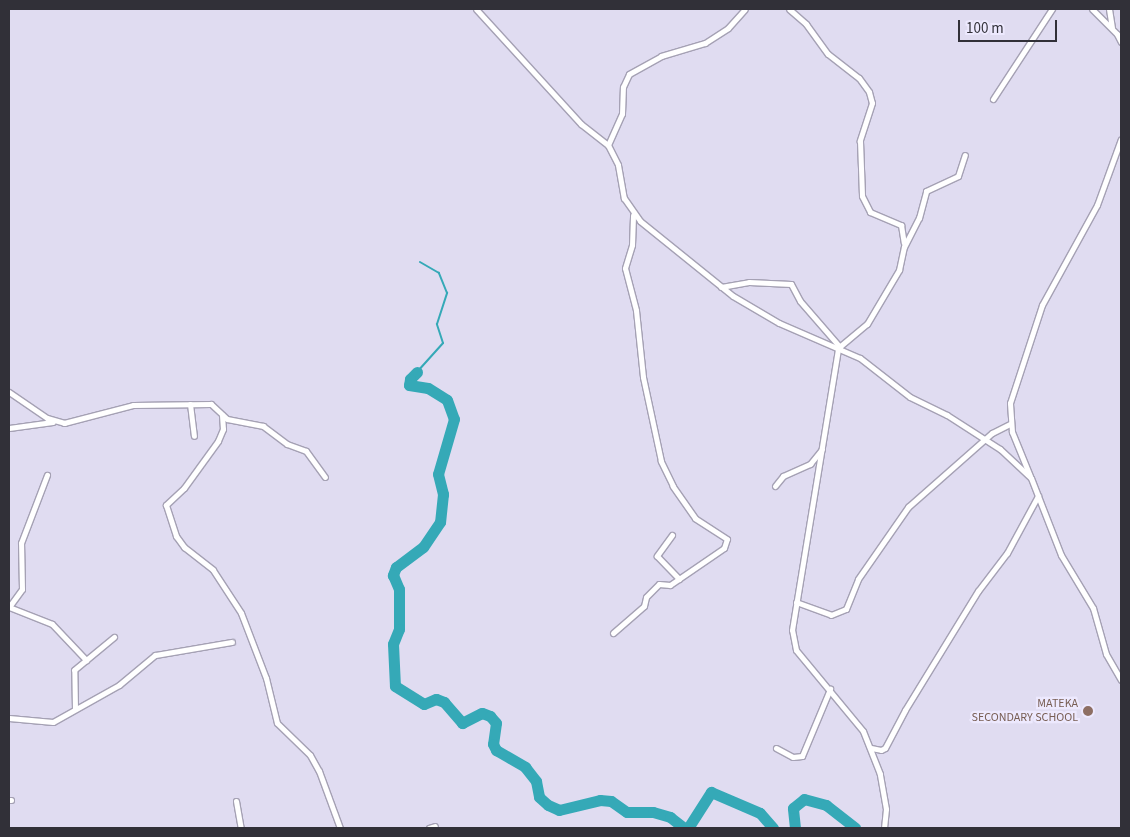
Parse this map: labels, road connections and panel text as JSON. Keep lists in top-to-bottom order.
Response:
{
  "places": ["MATEKA SECONDARY SCHOOL"],
  "scale_bar": "100 m"
}
